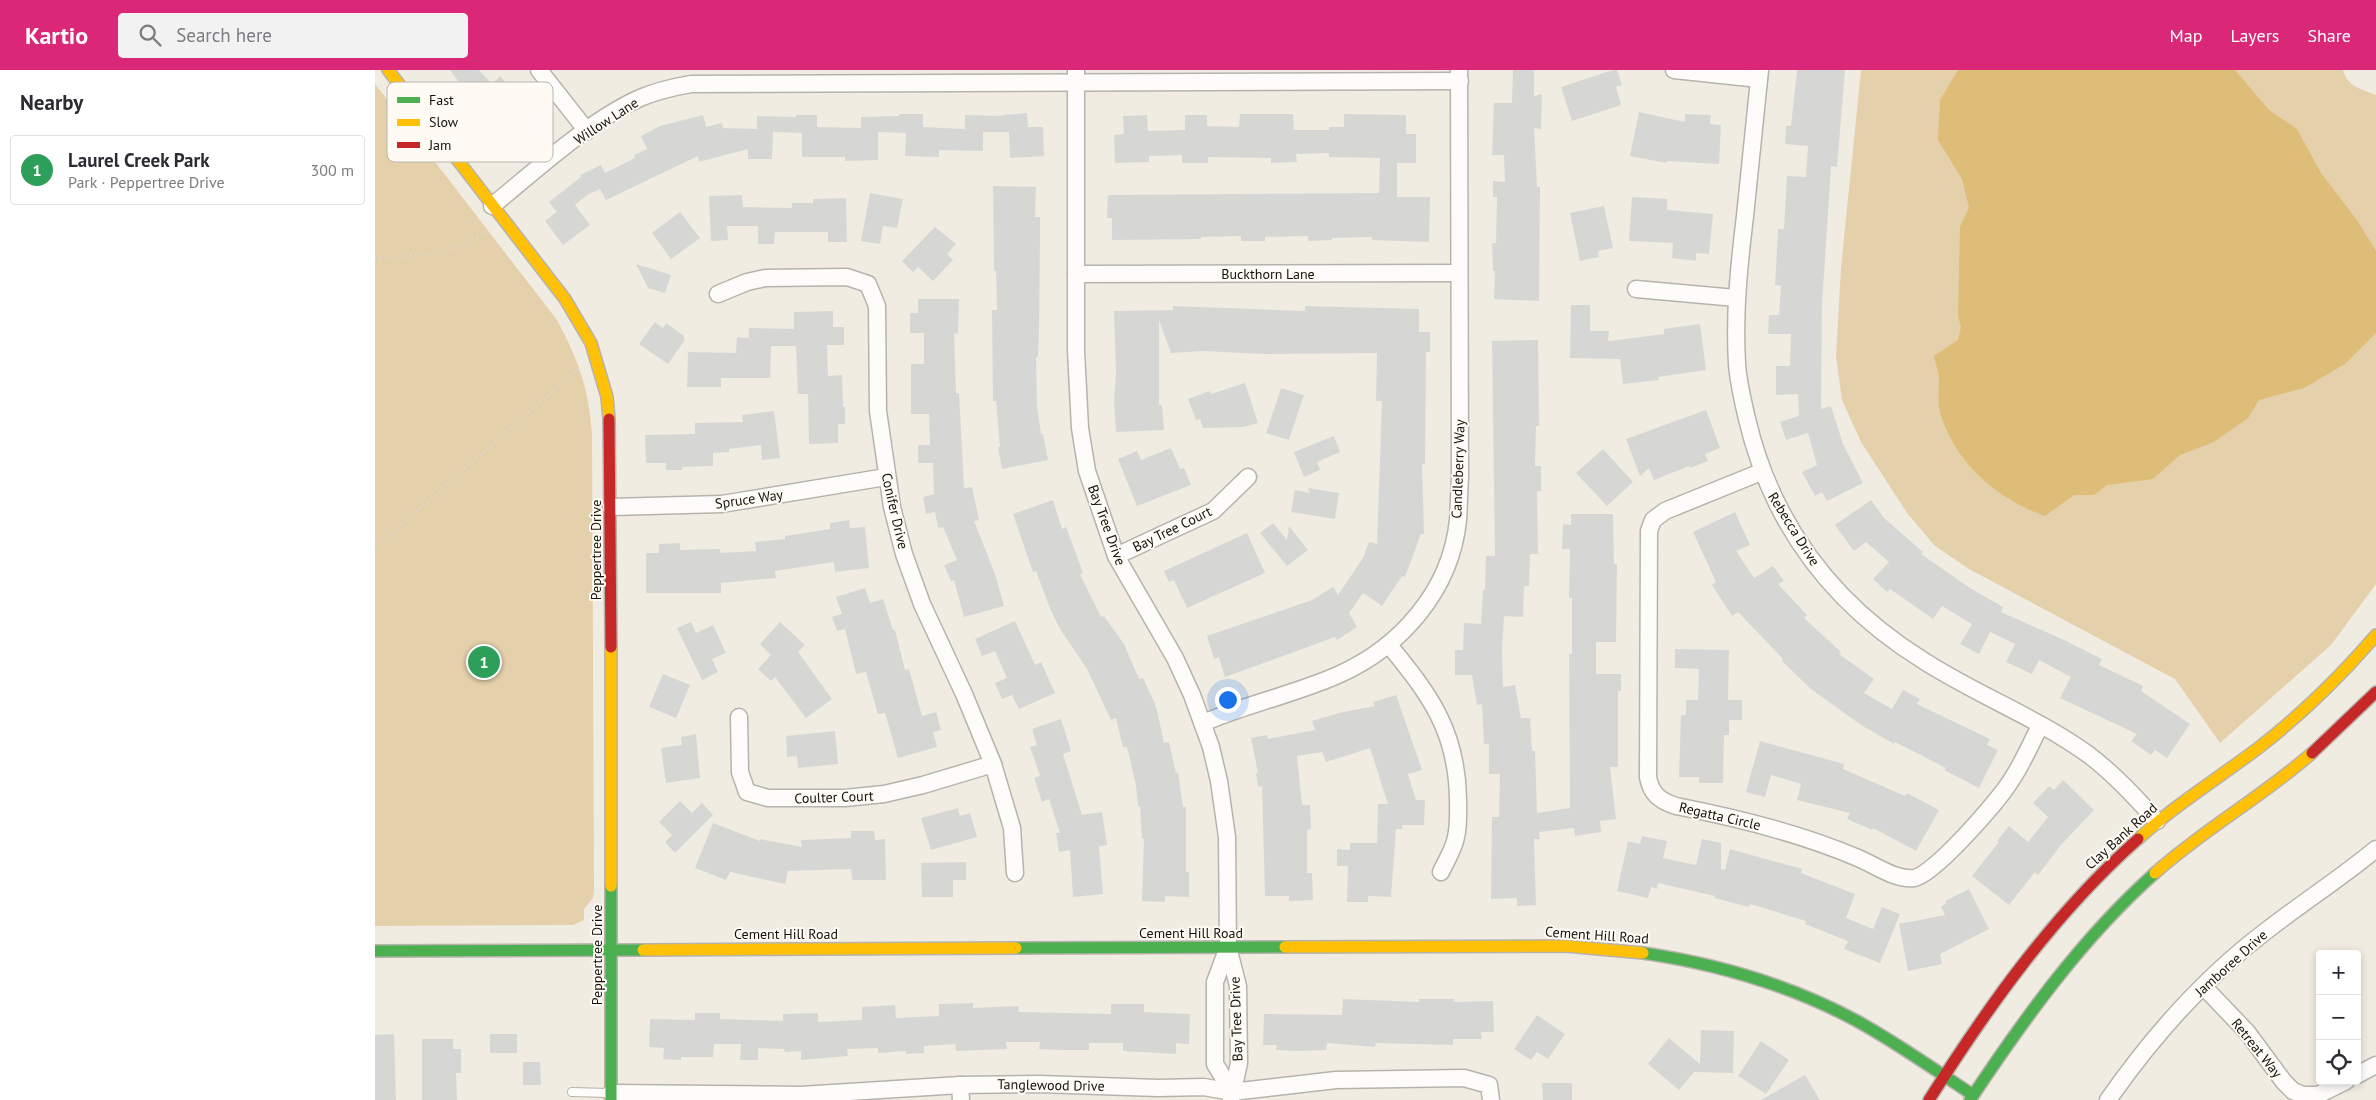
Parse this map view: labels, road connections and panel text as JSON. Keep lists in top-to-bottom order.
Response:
{
  "streets": {
    "street": [
      "Willow Lane",
      "Buckthorn Lane",
      "Candleberry Way",
      "Spruce Way",
      "Conifer Drive",
      "Bay Tree Drive",
      "Bay Tree Court",
      "Rebecca Drive",
      "Peppertree Drive",
      "Coulter Court",
      "Regatta Circle",
      "Clay Bank Road",
      "Cement Hill Road",
      "Jamboree Drive",
      "Retreat Way",
      "Tanglewood Drive"
    ]
  },
  "crossings": [
    ["Willow Lane", "Candleberry Way"],
    ["Willow Lane", "Bay Tree Drive"],
    ["Willow Lane", "Peppertree Drive"],
    ["Buckthorn Lane", "Candleberry Way"],
    ["Buckthorn Lane", "Bay Tree Drive"],
    ["Candleberry Way", "Bay Tree Drive"],
    ["Spruce Way", "Conifer Drive"],
    ["Spruce Way", "Peppertree Drive"],
    ["Conifer Drive", "Coulter Court"],
    ["Bay Tree Drive", "Bay Tree Court"],
    ["Bay Tree Drive", "Cement Hill Road"],
    ["Bay Tree Drive", "Tanglewood Drive"],
    ["Rebecca Drive", "Regatta Circle"],
    ["Rebecca Drive", "Clay Bank Road"],
    ["Peppertree Drive", "Cement Hill Road"],
    ["Peppertree Drive", "Tanglewood Drive"],
    ["Clay Bank Road", "Cement Hill Road"],
    ["Jamboree Drive", "Retreat Way"]
  ],
  "legend": ["Fast", "Slow", "Jam"],
  "page": {
    "header": "Kartio",
    "search": "Search here",
    "nav": ["Map", "Layers", "Share"],
    "heading": "Nearby",
    "list": [
      {
        "mark": "1",
        "name": "Laurel Creek Park",
        "note": "Park · Peppertree Drive",
        "value": "300 m"
      }
    ],
    "pins": "1",
    "map_buttons": ["+", "−"]
  }
}
